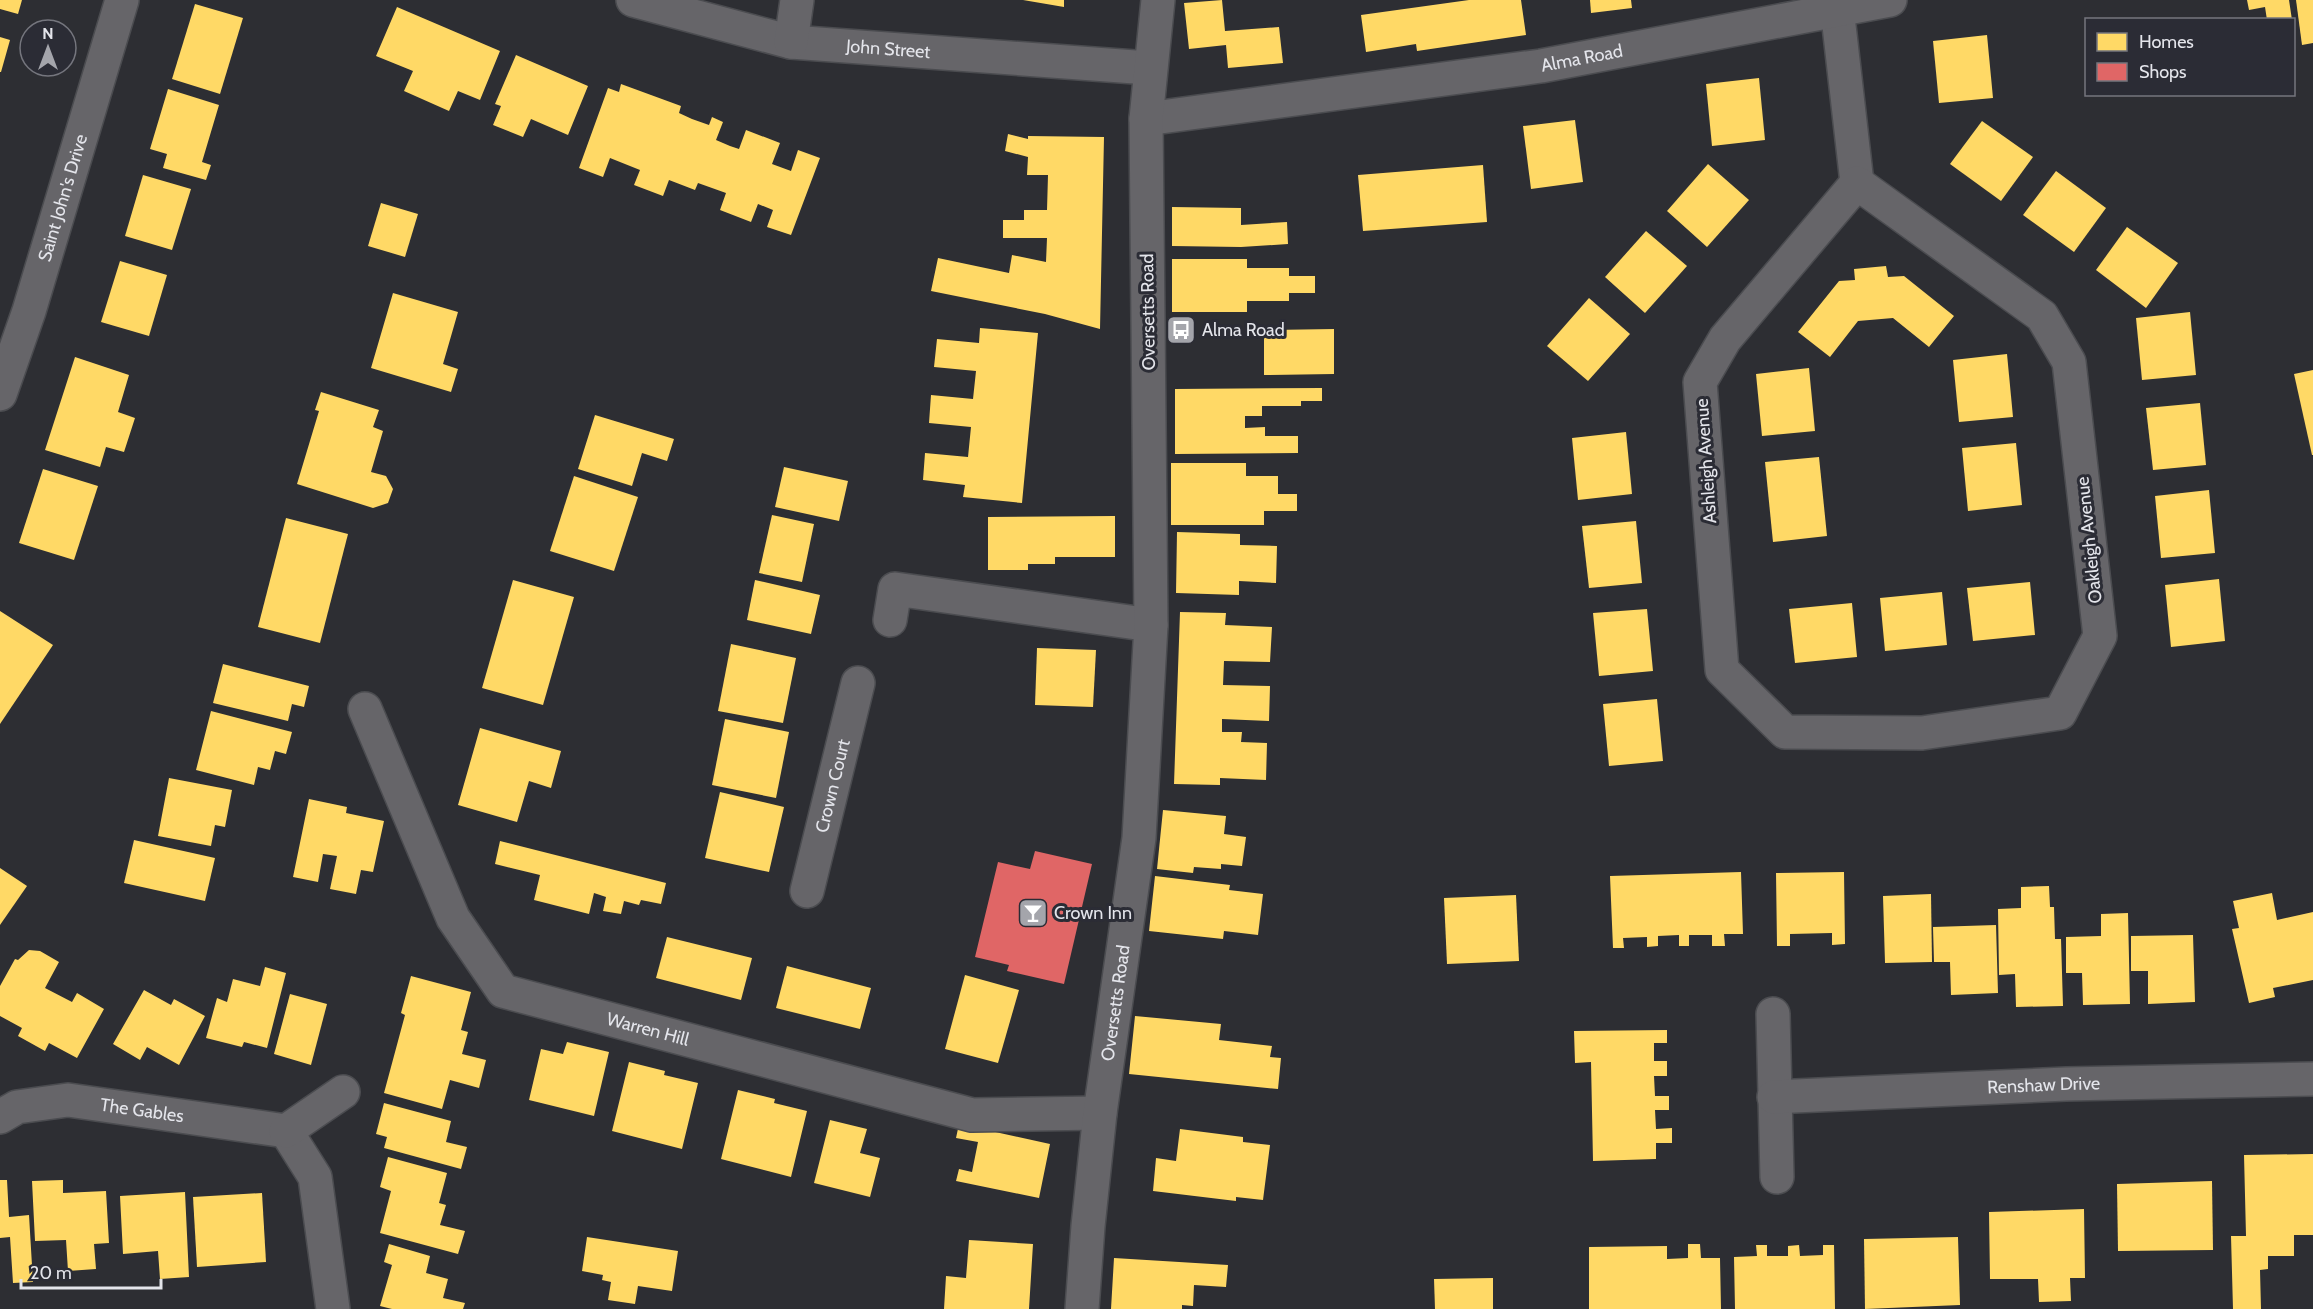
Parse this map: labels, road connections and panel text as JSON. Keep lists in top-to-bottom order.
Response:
{
  "streets": {
    "street": [
      "John Street",
      "Alma Road",
      "Saint John's Drive",
      "Oversetts Road",
      "Ashleigh Avenue",
      "Oakleigh Avenue",
      "Crown Court",
      "Warren Hill",
      "Renshaw Drive",
      "The Gables"
    ]
  },
  "crossings": [
    ["John Street", "Oversetts Road"],
    ["Alma Road", "Oversetts Road"],
    ["Oversetts Road", "Warren Hill"],
    ["Ashleigh Avenue", "Oakleigh Avenue"]
  ],
  "places": {
    "bus stop": ["Alma Road"],
    "bar": ["Crown Inn"]
  },
  "legend": ["Homes", "Shops"],
  "scale_bar": "20 m",
  "north": "top"
}
